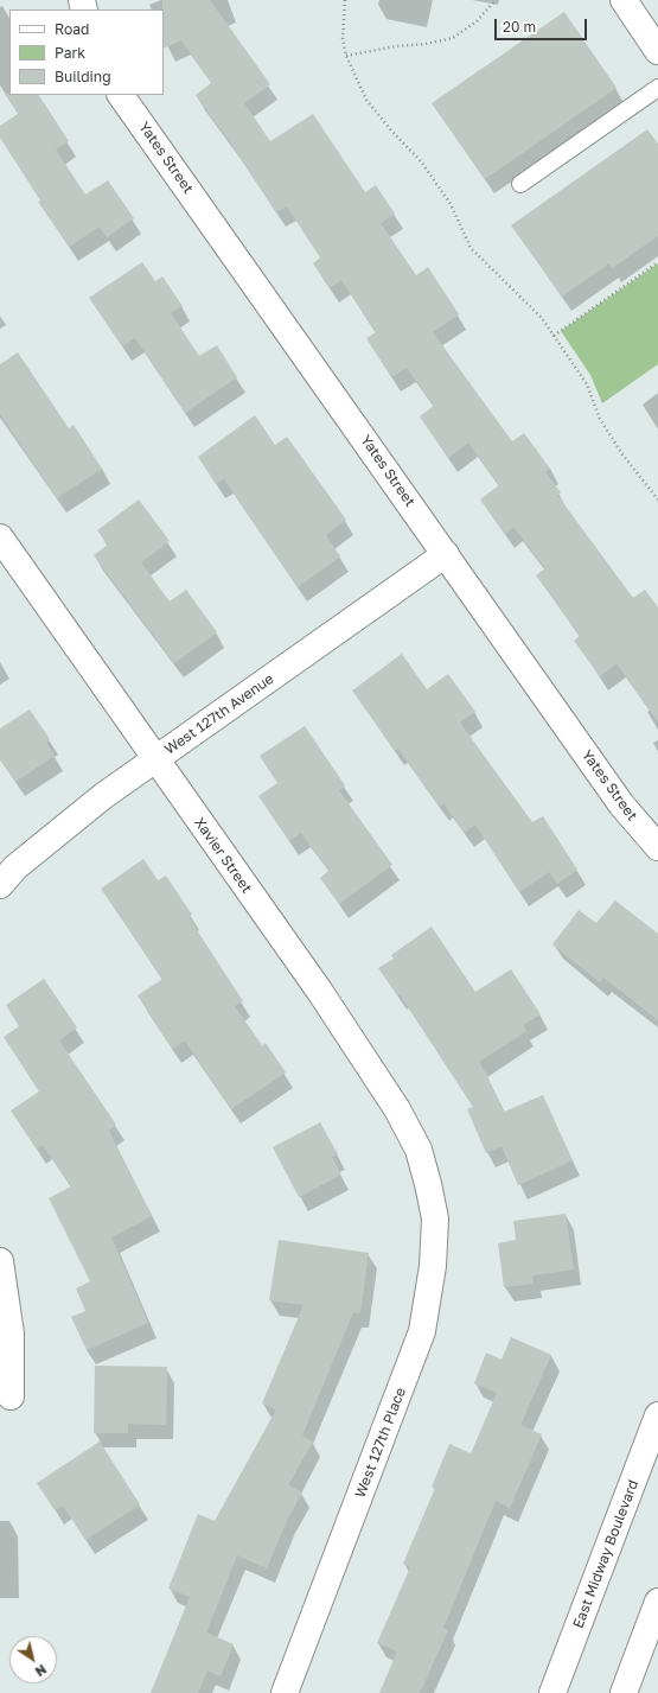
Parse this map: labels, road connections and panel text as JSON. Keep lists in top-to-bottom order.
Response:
{
  "streets": {
    "street": [
      "Yates Street",
      "West 127th Avenue",
      "Xavier Street",
      "West 127th Place",
      "East Midway Boulevard"
    ]
  },
  "crossings": [
    ["Yates Street", "West 127th Avenue"],
    ["West 127th Avenue", "Xavier Street"],
    ["Xavier Street", "West 127th Place"]
  ],
  "legend": ["Road", "Park", "Building"],
  "scale_bar": "20 m",
  "north": "bottom right"
}
